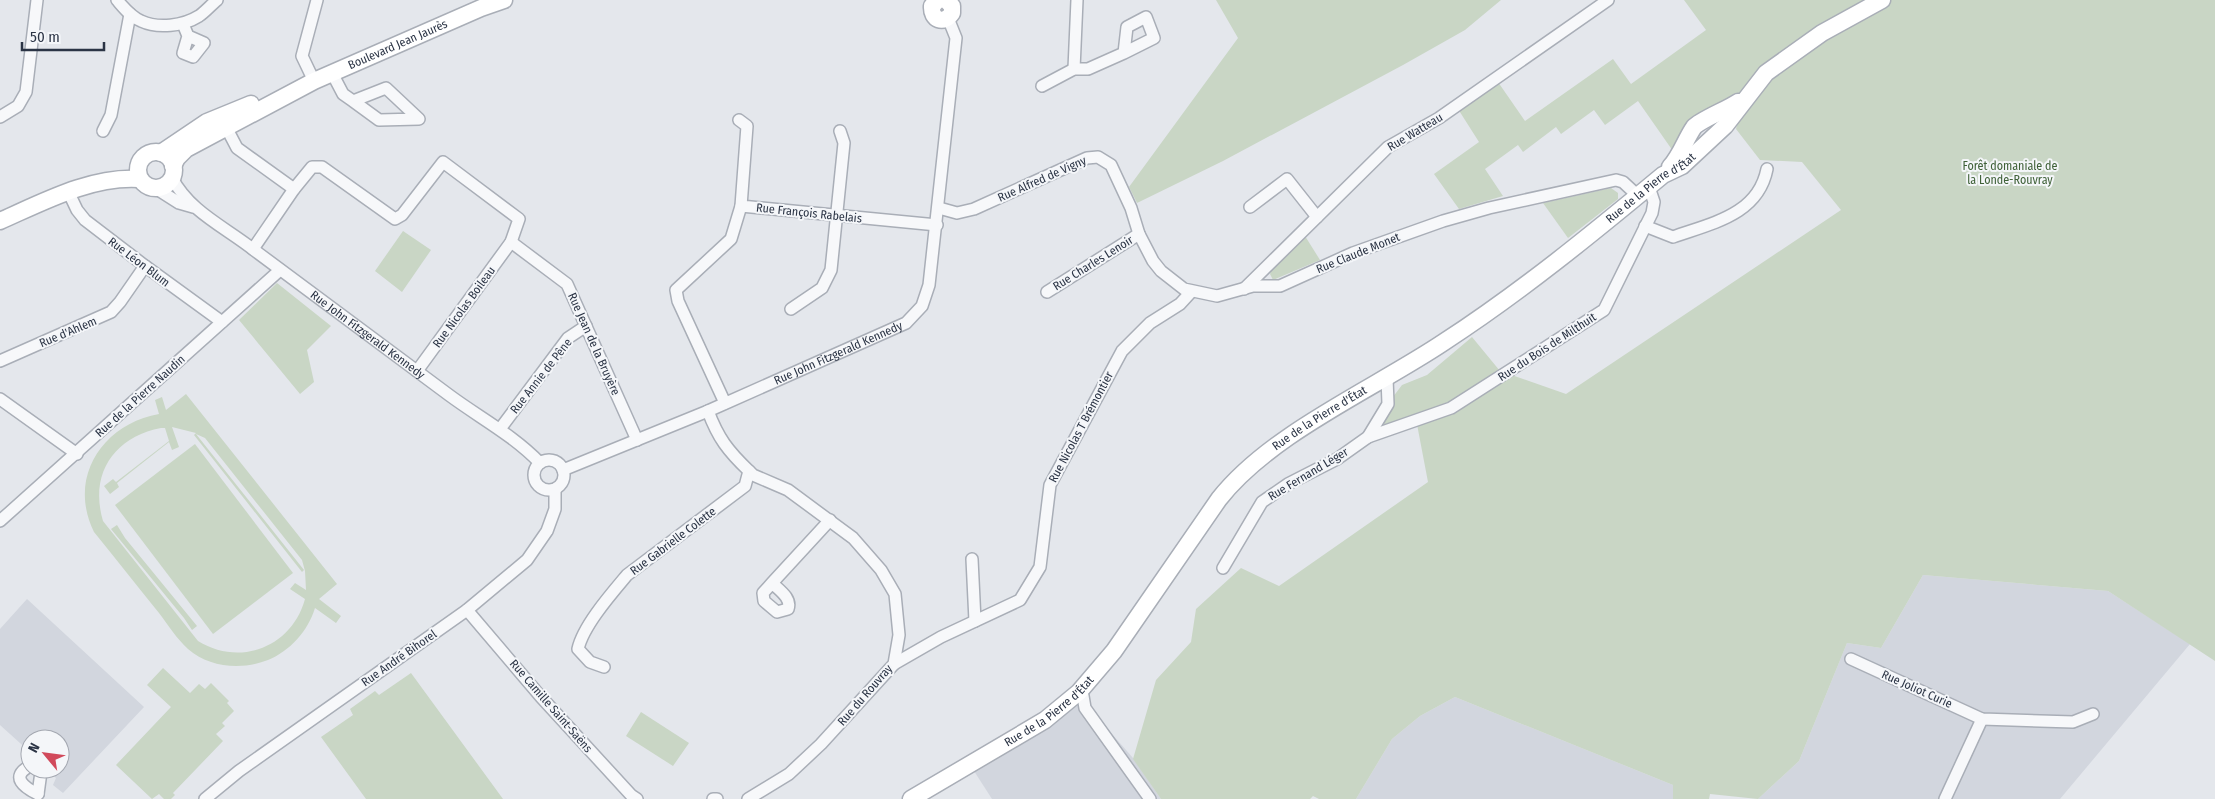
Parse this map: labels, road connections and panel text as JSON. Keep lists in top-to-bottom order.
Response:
{
  "streets": {
    "street": [
      "Boulevard Jean Jaurès",
      "Rue Watteau",
      "Rue Alfred de Vigny",
      "Rue de la Pierre d'État",
      "Rue François Rabelais",
      "Rue Claude Monet",
      "Rue Léon Blum",
      "Rue Charles Lenoir",
      "Rue Nicolas Boileau",
      "Rue d'Ahlem",
      "Rue John Fitzgerald Kennedy",
      "Rue Jean de la Bruyère",
      "Rue du Bois de Milthuit",
      "Rue Annie de Pêne",
      "Rue de la Pierre Naudin",
      "Rue Nicolas T Brémontier",
      "Rue Fernand Léger",
      "Rue Gabrielle Colette",
      "Rue André Bihorel",
      "Rue Joliot Curie",
      "Rue du Rouvray",
      "Rue Camille Saint-Saëns"
    ]
  },
  "crossings": [
    ["Boulevard Jean Jaurès", "Rue John Fitzgerald Kennedy"],
    ["Rue Watteau", "Rue Claude Monet"],
    ["Rue Alfred de Vigny", "Rue Claude Monet"],
    ["Rue Alfred de Vigny", "Rue John Fitzgerald Kennedy"],
    ["Rue de la Pierre d'État", "Rue Claude Monet"],
    ["Rue de la Pierre d'État", "Rue du Bois de Milthuit"],
    ["Rue de la Pierre d'État", "Rue Fernand Léger"],
    ["Rue François Rabelais", "Rue John Fitzgerald Kennedy"],
    ["Rue Claude Monet", "Rue Charles Lenoir"],
    ["Rue Claude Monet", "Rue du Bois de Milthuit"],
    ["Rue Claude Monet", "Rue Nicolas T Brémontier"],
    ["Rue Léon Blum", "Rue d'Ahlem"],
    ["Rue Léon Blum", "Rue de la Pierre Naudin"],
    ["Rue Nicolas Boileau", "Rue John Fitzgerald Kennedy"],
    ["Rue Nicolas Boileau", "Rue Jean de la Bruyère"],
    ["Rue John Fitzgerald Kennedy", "Rue Jean de la Bruyère"],
    ["Rue John Fitzgerald Kennedy", "Rue Annie de Pêne"],
    ["Rue John Fitzgerald Kennedy", "Rue de la Pierre Naudin"],
    ["Rue John Fitzgerald Kennedy", "Rue André Bihorel"],
    ["Rue Jean de la Bruyère", "Rue Annie de Pêne"],
    ["Rue du Bois de Milthuit", "Rue Fernand Léger"],
    ["Rue Nicolas T Brémontier", "Rue du Rouvray"],
    ["Rue Gabrielle Colette", "Rue du Rouvray"],
    ["Rue André Bihorel", "Rue Camille Saint-Saëns"]
  ],
  "parks": ["Forêt domaniale de la Londe-Rouvray"],
  "scale_bar": "50 m",
  "north": "top left"
}
